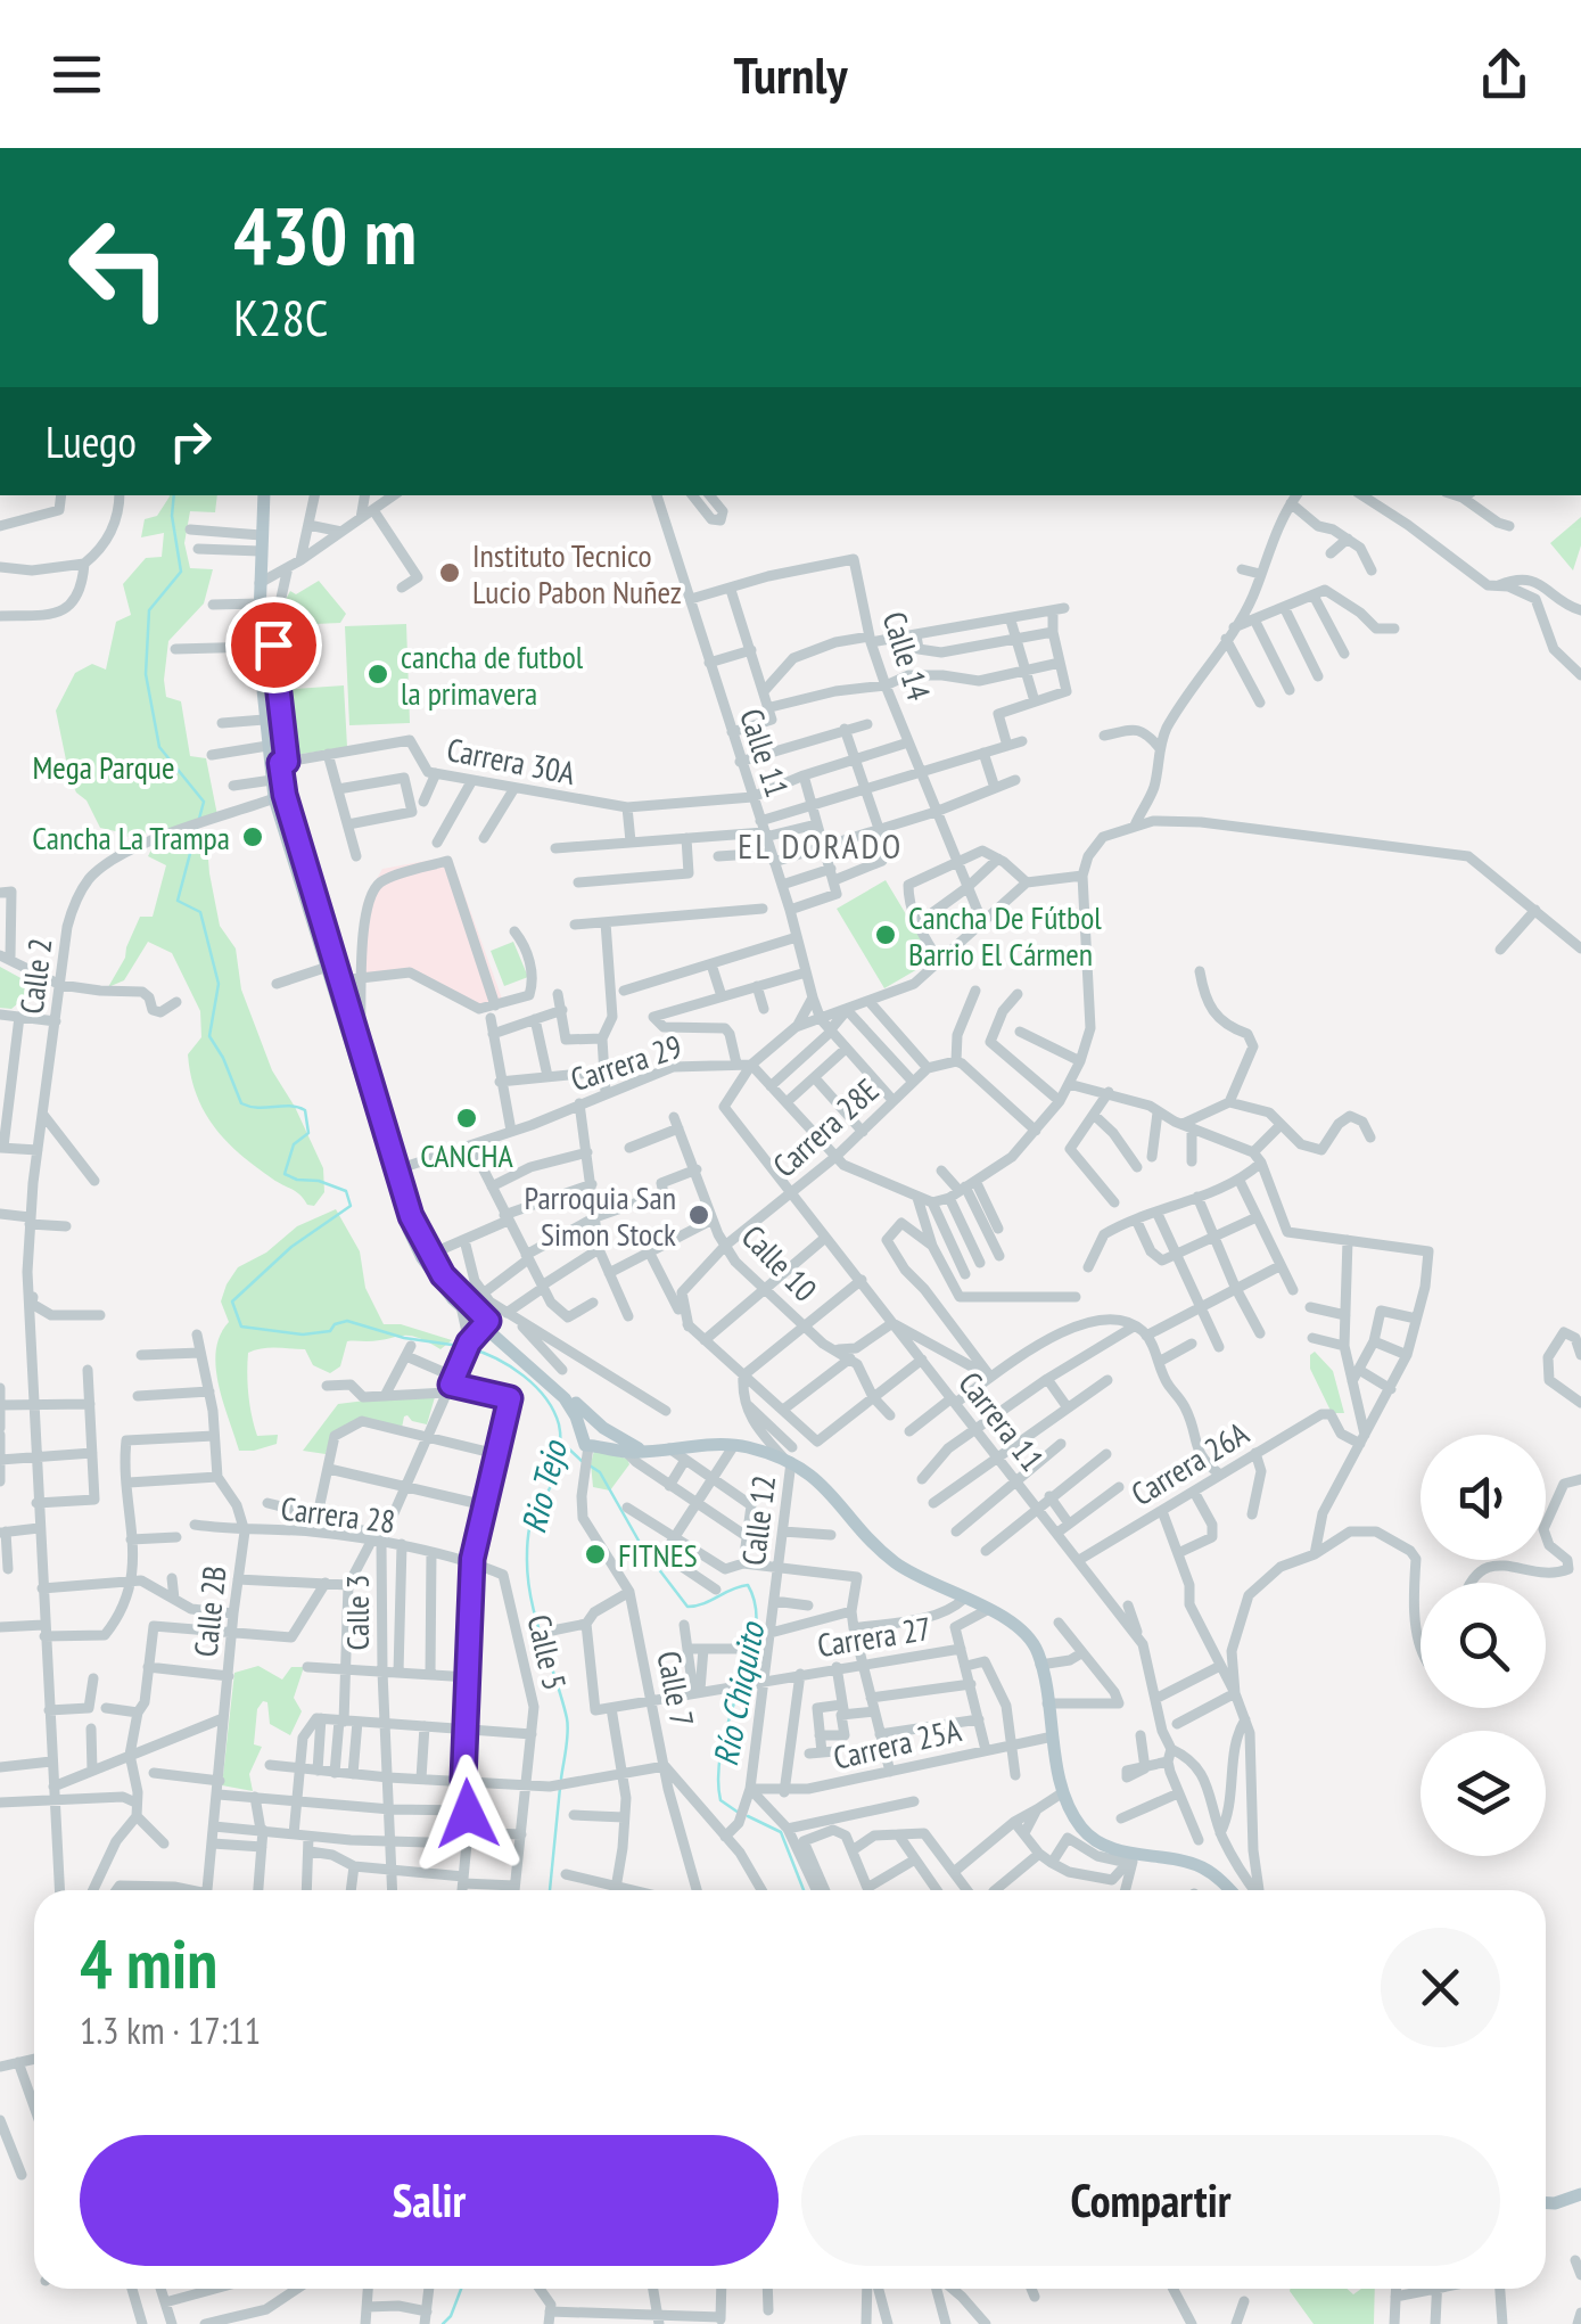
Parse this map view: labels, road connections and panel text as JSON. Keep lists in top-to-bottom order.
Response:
{
  "streets": {
    "street": [
      "Calle 14",
      "Calle 11",
      "Carrera 30A",
      "Calle 2",
      "Carrera 29",
      "Carrera 28E",
      "Calle 10",
      "Carrera 11",
      "Carrera 26A",
      "Carrera 28",
      "Calle 12",
      "Calle 2B",
      "Calle 3",
      "Carrera 27",
      "Calle 5",
      "Calle 7",
      "Carrera 25A"
    ]
  },
  "crossings": [
    ["Calle 14", "Calle 11"],
    ["Calle 14", "Carrera 30A"],
    ["Calle 11", "Carrera 30A"],
    ["Carrera 29", "Carrera 11"],
    ["Carrera 28E", "Calle 10"],
    ["Carrera 28E", "Carrera 11"],
    ["Carrera 11", "Carrera 26A"],
    ["Carrera 28", "Calle 2B"],
    ["Carrera 28", "Calle 3"],
    ["Carrera 28", "Calle 5"],
    ["Calle 12", "Carrera 27"],
    ["Calle 12", "Carrera 25A"],
    ["Carrera 27", "Calle 7"]
  ],
  "districts": ["EL DORADO"],
  "water": ["Rio Tejo", "Río Chiquito"],
  "parks": ["Mega Parque"],
  "places": [
    "Instituto Tecnico Lucio Pabon Nuñez",
    "cancha de futbol la primavera",
    "Cancha La Trampa",
    "Cancha De Fútbol Barrio El Cármen",
    "CANCHA",
    "Parroquia San Simon Stock",
    "FITNES"
  ],
  "page": {
    "header": "Turnly",
    "turn": ["430 m", "K28C"],
    "then": "Luego",
    "heading": ["4 min", "1.3 km · 17:11"],
    "buttons": ["Salir", "Compartir"]
  }
}
